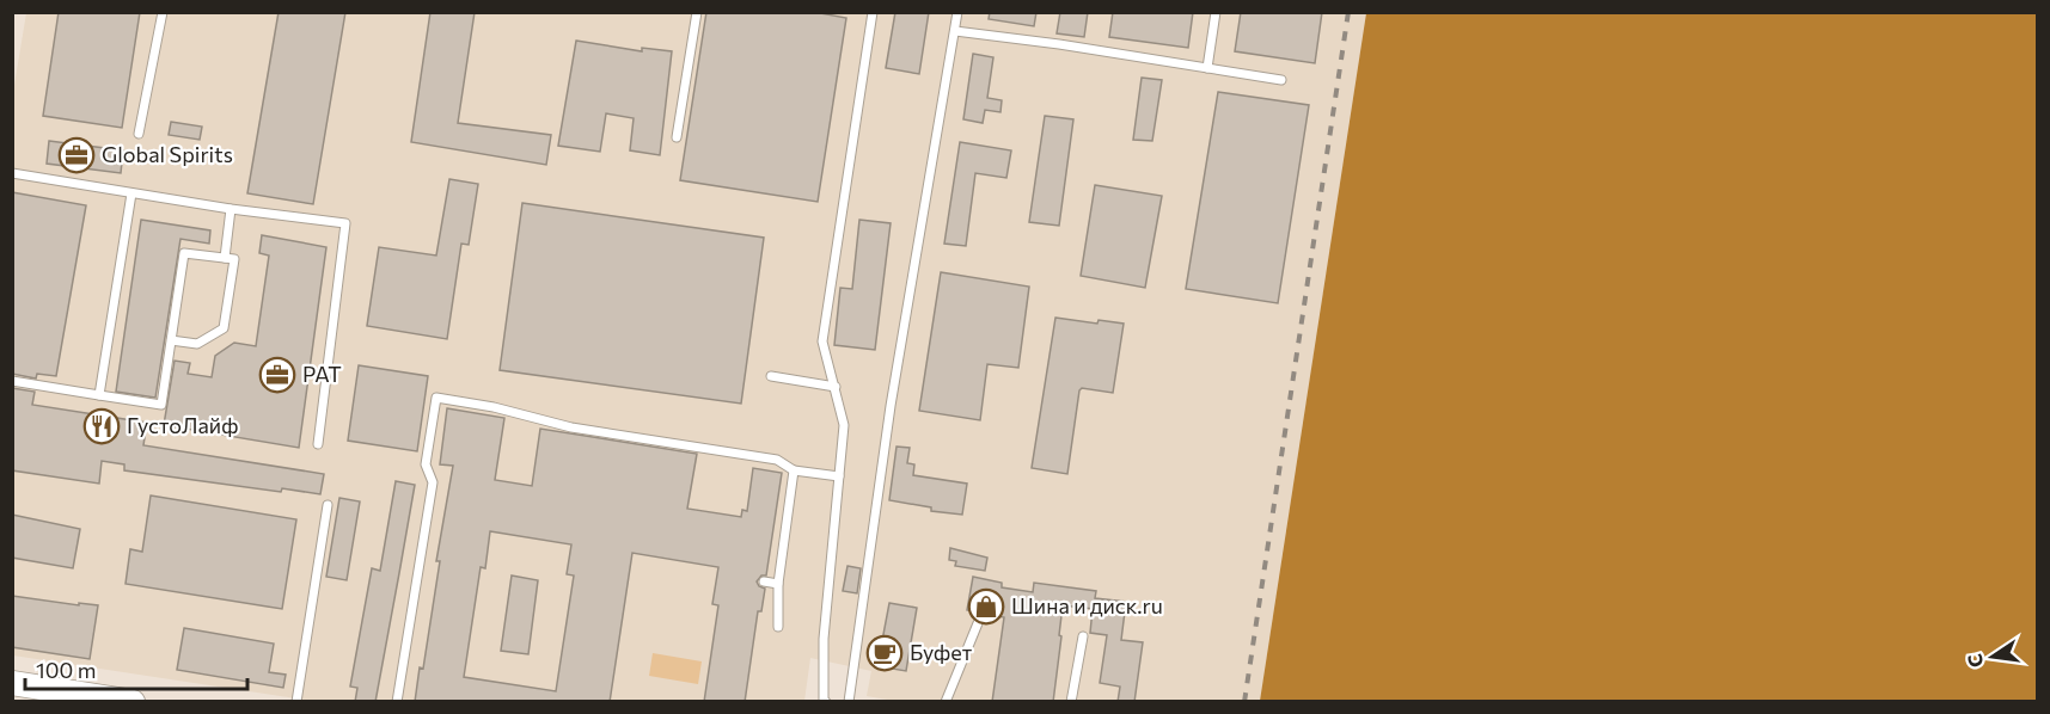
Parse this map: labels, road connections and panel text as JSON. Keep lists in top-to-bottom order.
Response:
{
  "places": {
    "office": ["Global Spirits", "РАТ"],
    "restaurant": ["ГустоЛайф"],
    "shop": ["Шина и диск.ru"],
    "cafe": ["Буфет"]
  },
  "scale_bar": "100 m",
  "north": "left"
}
